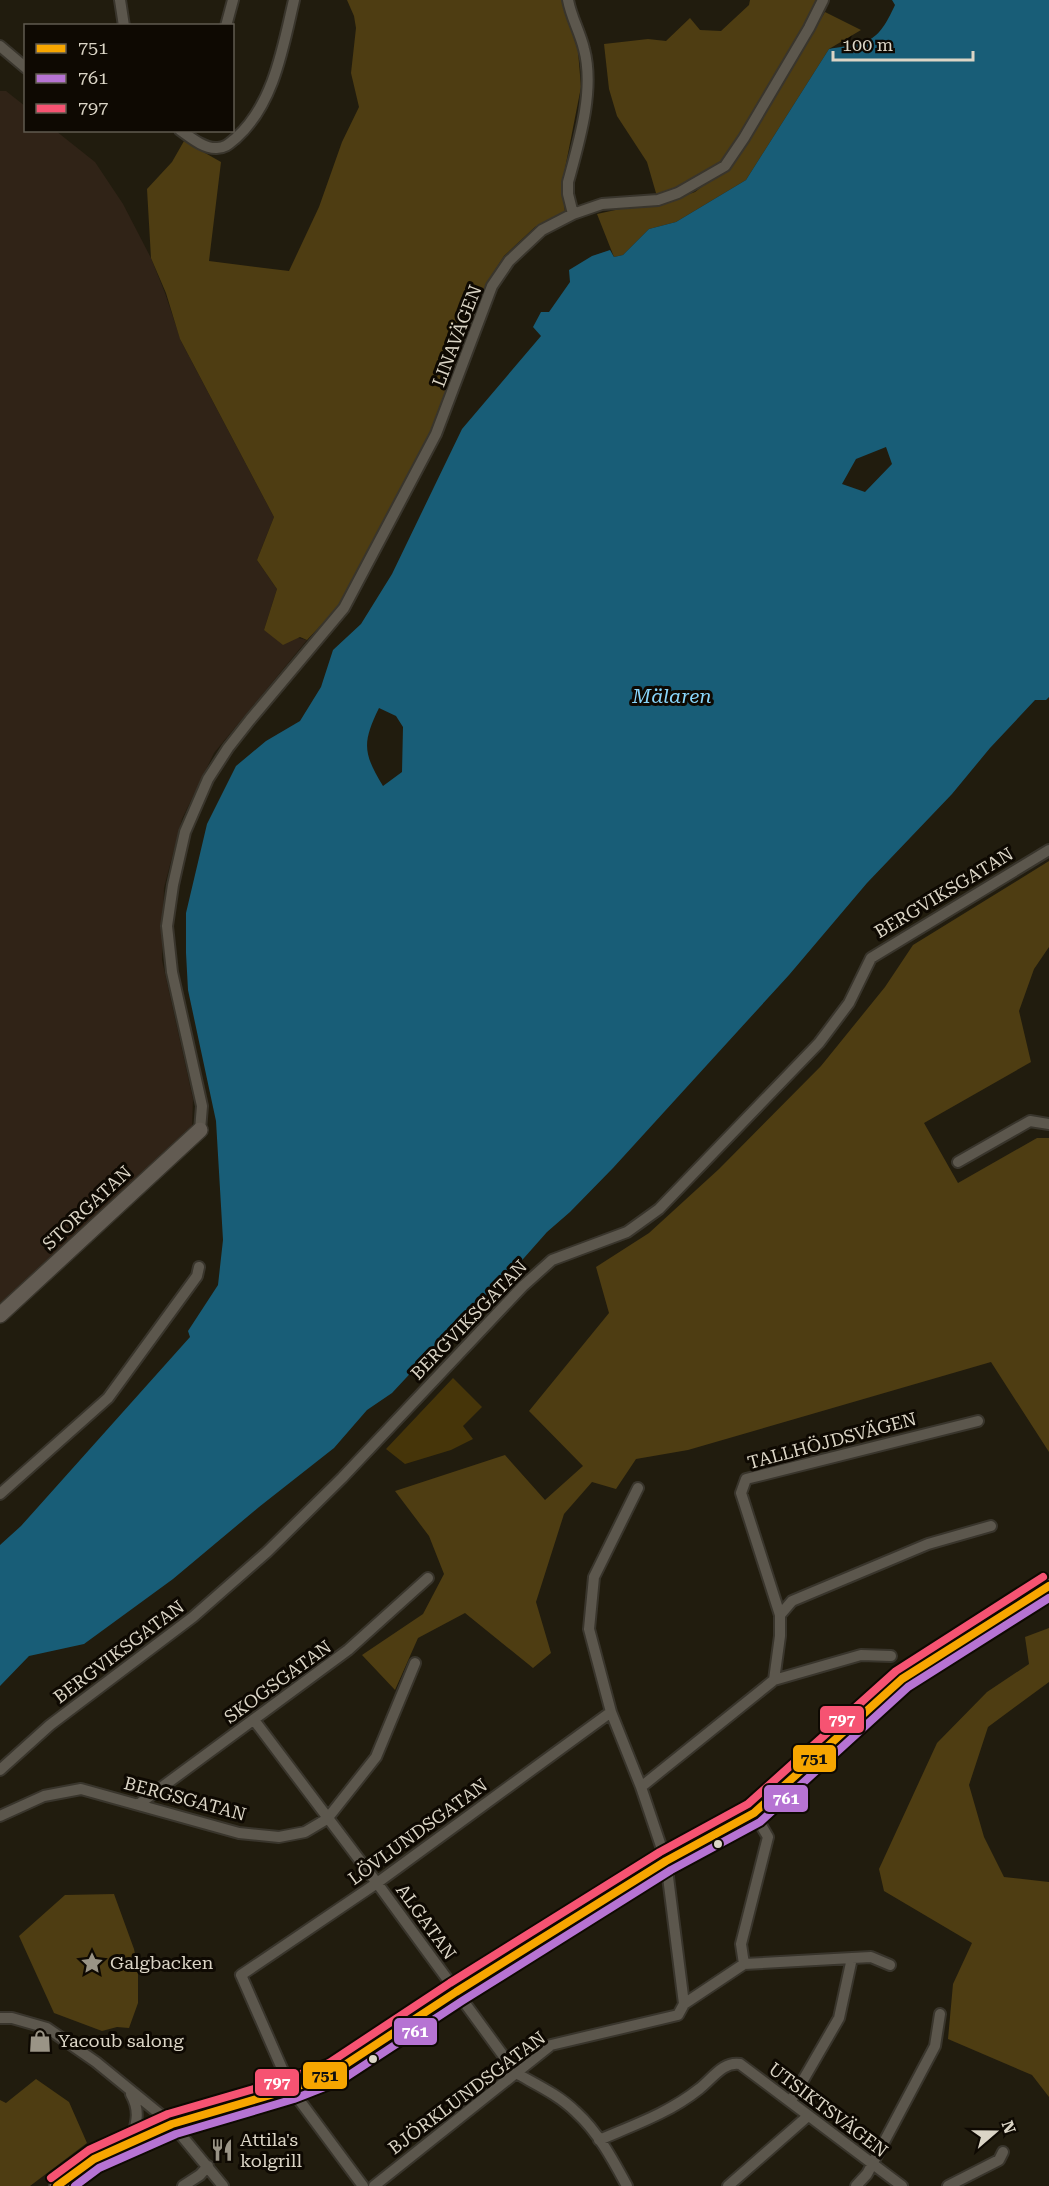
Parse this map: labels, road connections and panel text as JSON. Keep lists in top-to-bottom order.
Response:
{
  "streets": {
    "street": [
      "LINAVÄGEN",
      "BERGVIKSGATAN",
      "STORGATAN",
      "TALLHÖJDSVÄGEN",
      "SKOGSGATAN",
      "BERGSGATAN",
      "LÖVLUNDSGATAN",
      "ALGATAN",
      "BJÖRKLUNDSGATAN",
      "UTSIKTSVÄGEN"
    ]
  },
  "crossings": [
    ["LINAVÄGEN", "STORGATAN"],
    ["SKOGSGATAN", "BERGSGATAN"],
    ["SKOGSGATAN", "ALGATAN"],
    ["BERGSGATAN", "ALGATAN"],
    ["LÖVLUNDSGATAN", "ALGATAN"],
    ["ALGATAN", "BJÖRKLUNDSGATAN"],
    ["ALGATAN", "UTSIKTSVÄGEN"]
  ],
  "water": ["Mälaren"],
  "places": {
    "place": ["Galgbacken"],
    "shop": ["Yacoub salong"],
    "restaurant": ["Attila's kolgrill"]
  },
  "lines": ["transit line 797", "transit line 751", "transit line 761"],
  "legend": ["751", "761", "797"],
  "scale_bar": "100 m",
  "north": "right"
}
